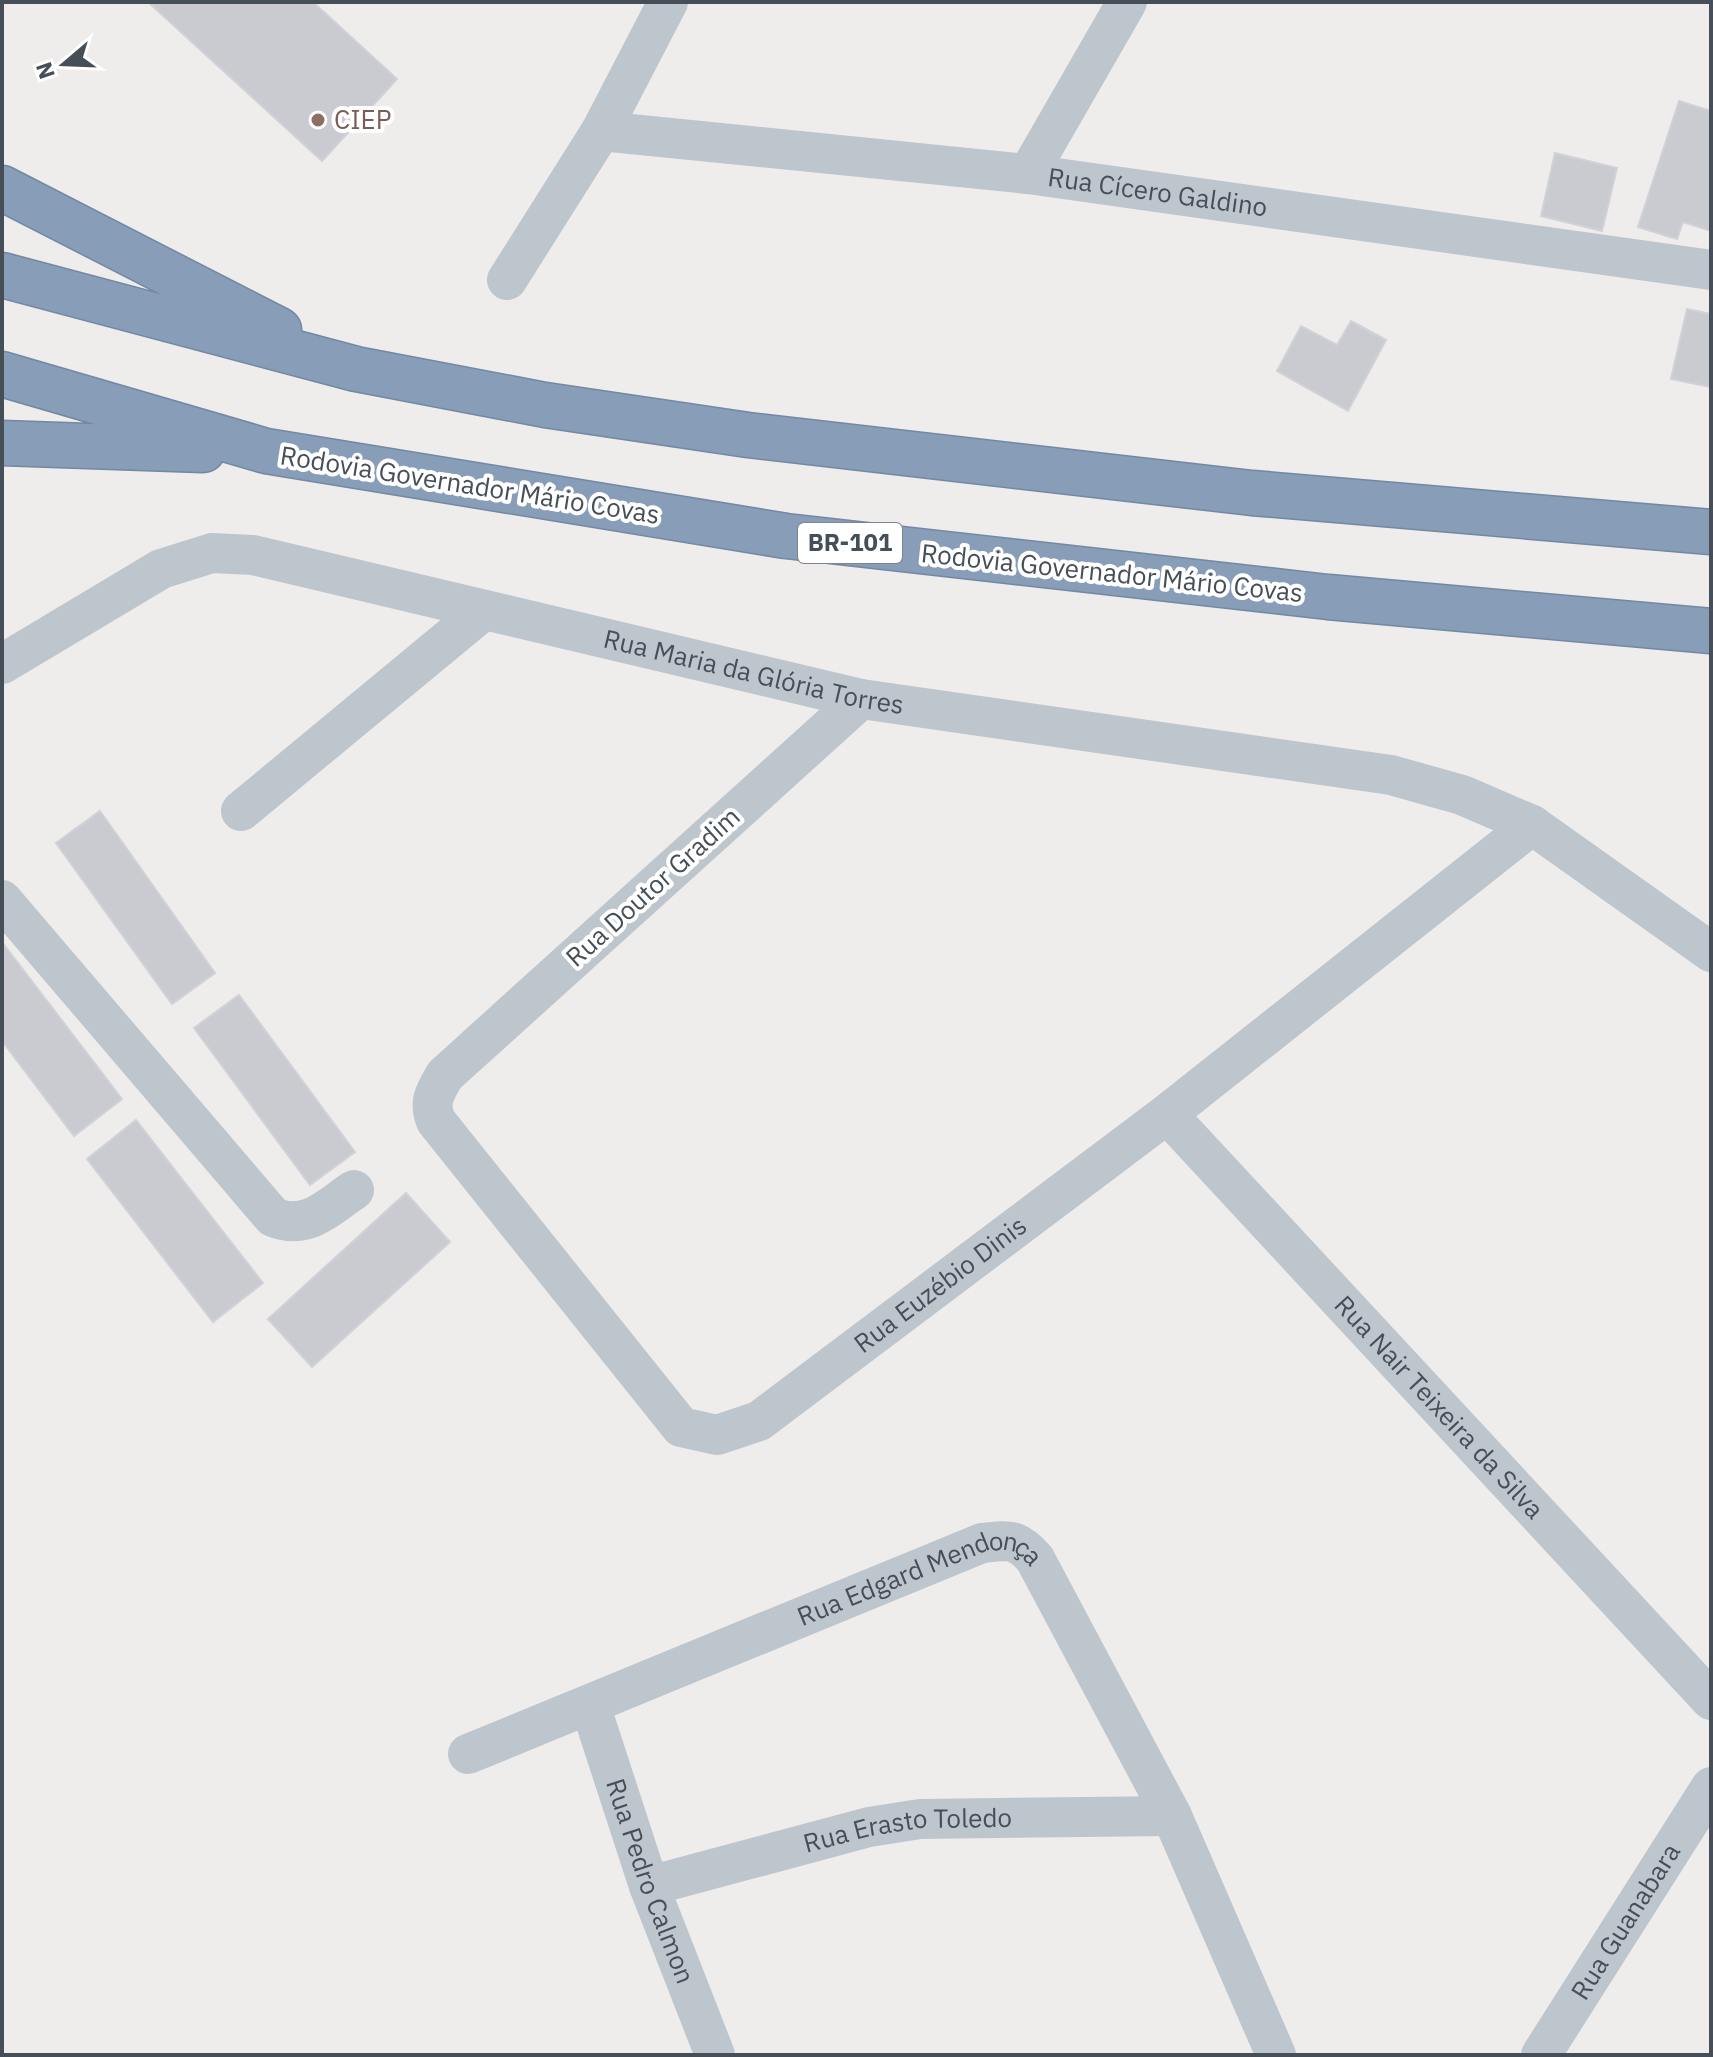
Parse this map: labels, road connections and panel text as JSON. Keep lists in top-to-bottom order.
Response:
{
  "streets": {
    "highway": ["Rodovia Governador Mário Covas", "BR-101"],
    "street": [
      "Rua Cícero Galdino",
      "Rua Maria da Glória Torres",
      "Rua Doutor Gradim",
      "Rua Euzébio Dinis",
      "Rua Nair Teixeira da Silva",
      "Rua Edgard Mendonça",
      "Rua Erasto Toledo",
      "Rua Pedro Calmon",
      "Rua Guanabara"
    ]
  },
  "crossings": [
    ["Rua Maria da Glória Torres", "Rua Doutor Gradim"],
    ["Rua Maria da Glória Torres", "Rua Euzébio Dinis"],
    ["Rua Doutor Gradim", "Rua Euzébio Dinis"],
    ["Rua Euzébio Dinis", "Rua Nair Teixeira da Silva"],
    ["Rua Edgard Mendonça", "Rua Erasto Toledo"],
    ["Rua Edgard Mendonça", "Rua Pedro Calmon"],
    ["Rua Erasto Toledo", "Rua Pedro Calmon"]
  ],
  "places": ["CIEP"],
  "north": "left"
}
